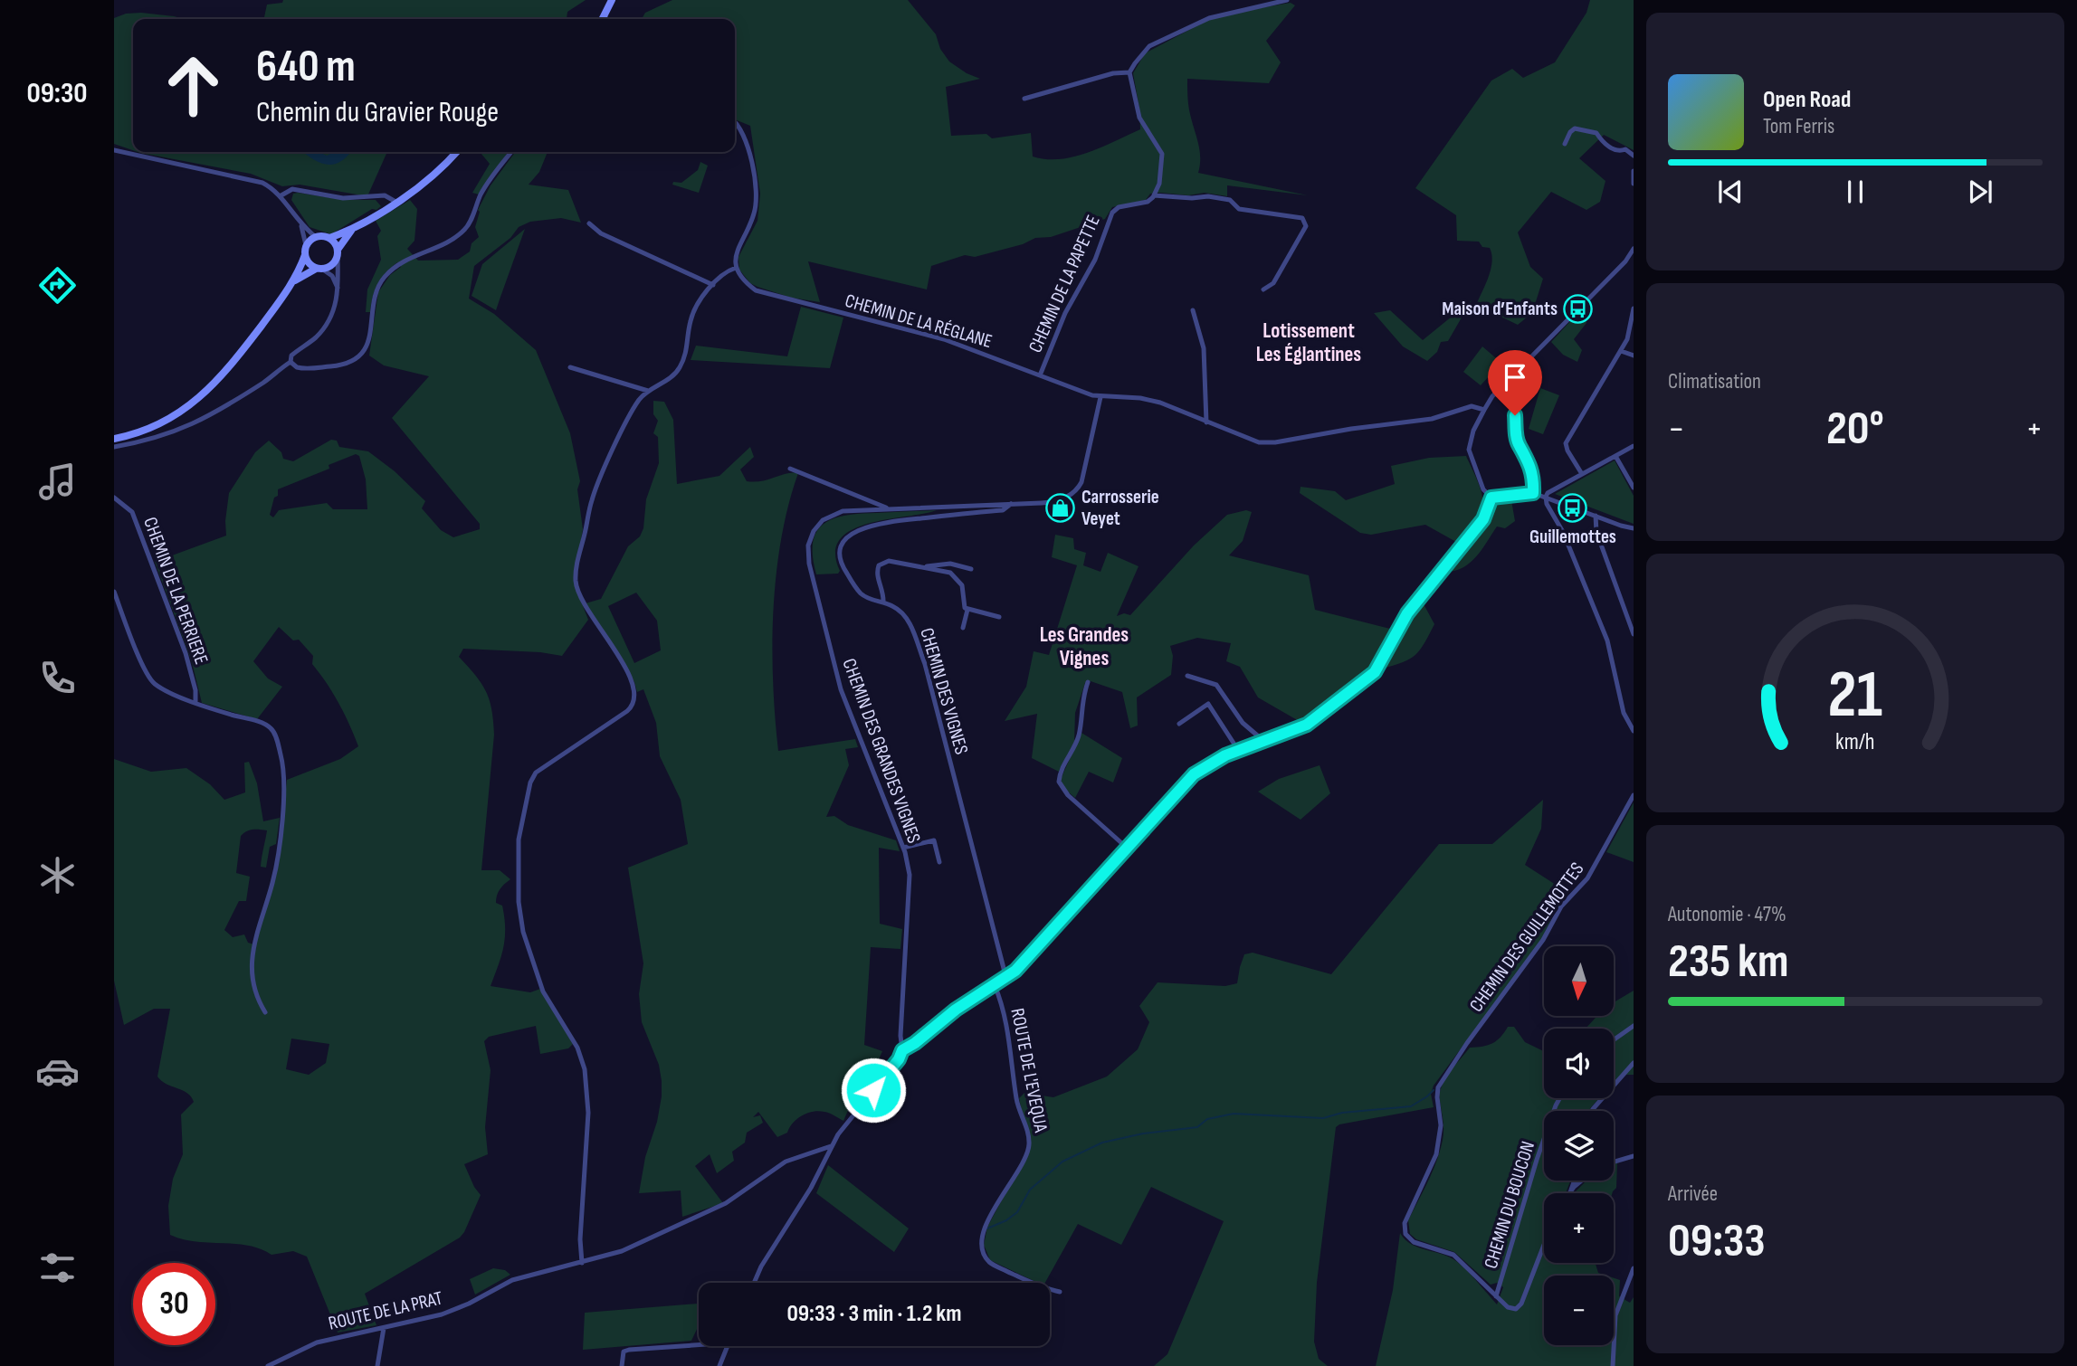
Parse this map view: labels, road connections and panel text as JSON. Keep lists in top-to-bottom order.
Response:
{
  "streets": {
    "street": [
      "CHEMIN DE LA PAPETTE",
      "CHEMIN DE LA RÉGLANE",
      "CHEMIN DE LA PERRIERE",
      "CHEMIN DES VIGNES",
      "CHEMIN DES GRANDES VIGNES",
      "CHEMIN DES GUILLEMOTTES",
      "ROUTE DE L'EVEQUA",
      "CHEMIN DU BOUCON",
      "ROUTE DE LA PRAT"
    ]
  },
  "crossings": [
    ["CHEMIN DE LA PAPETTE", "CHEMIN DE LA RÉGLANE"],
    ["CHEMIN DE LA RÉGLANE", "CHEMIN DES GRANDES VIGNES"],
    ["CHEMIN DES VIGNES", "CHEMIN DES GRANDES VIGNES"],
    ["CHEMIN DES GUILLEMOTTES", "CHEMIN DU BOUCON"]
  ],
  "districts": ["Lotissement Les Églantines", "Les Grandes Vignes"],
  "places": {
    "bus stop": ["Maison d’Enfants", "Guillemottes"],
    "shop": ["Carrosserie Veyet"]
  },
  "north": "bottom",
  "page": {
    "tabs": "09:30",
    "turn": ["640 m", "Chemin du Gravier Rouge"],
    "song": ["Open Road", "Tom Ferris"],
    "tile": [
      "Climatisation",
      ["Autonomie · 47%", "235 km"],
      ["Arrivée", "09:33"]
    ],
    "heat": ["−", "20°", "+"],
    "map_buttons": ["+", "−"],
    "limit": "30",
    "trip": "09:33 · 3 min · 1.2 km",
    "gauge": ["21", "km/h"]
  }
}
